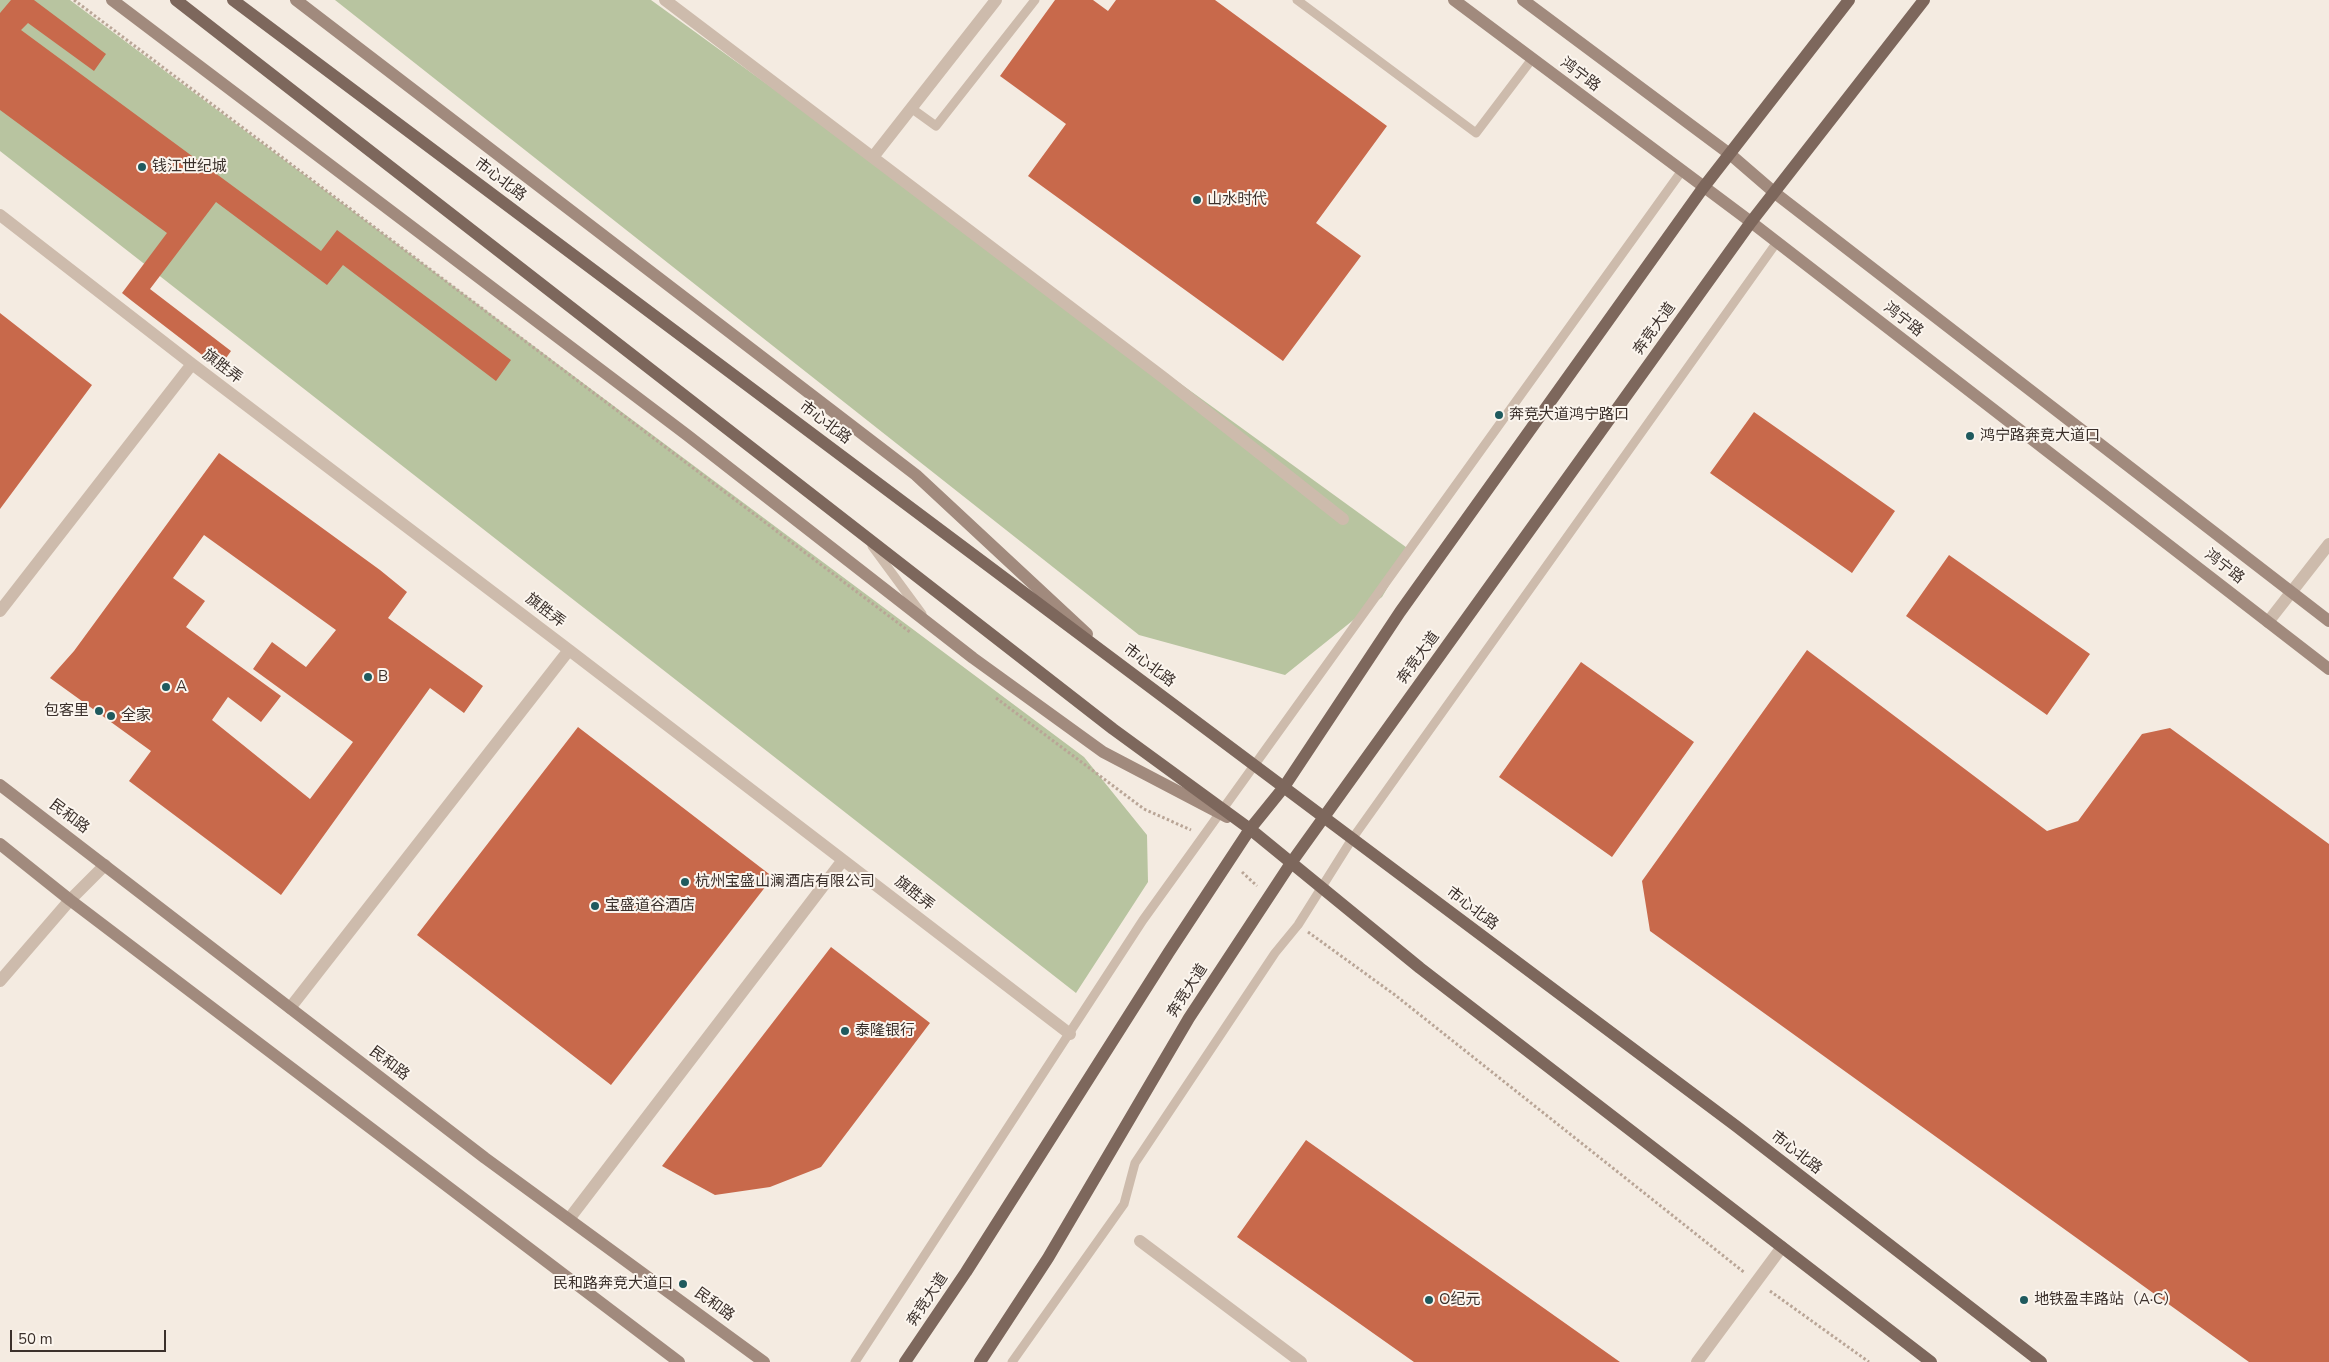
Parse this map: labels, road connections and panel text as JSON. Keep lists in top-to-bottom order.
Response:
{
  "streets": {
    "main road": [
      "鸿宁路",
      "市心北路",
      "奔竞大道",
      "民和路"
    ],
    "street": ["旗胜弄"]
  },
  "crossings": [
    ["鸿宁路", "奔竞大道"],
    ["市心北路", "奔竞大道"]
  ],
  "places": [
    "钱江世纪城",
    "山水时代",
    "奔竞大道鸿宁路口",
    "鸿宁路奔竞大道口",
    "B",
    "A",
    "包客里",
    "全家",
    "杭州宝盛山澜酒店有限公司",
    "宝盛道谷酒店",
    "泰隆银行",
    "民和路奔竞大道口",
    "O纪元",
    "地铁盈丰路站（A·C）"
  ],
  "scale_bar": "50 m"
}
